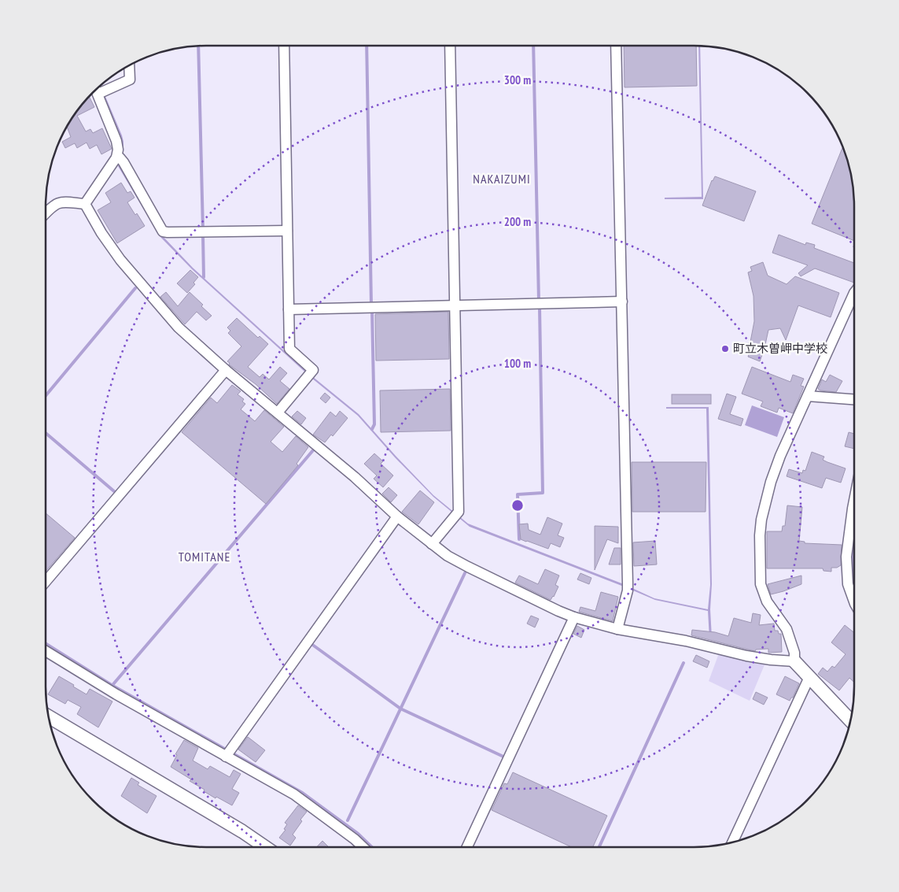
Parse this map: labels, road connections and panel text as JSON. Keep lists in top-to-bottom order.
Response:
{
  "districts": ["NAKAIZUMI", "TOMITANE"],
  "places": ["町立木曽岬中学校"],
  "rings": ["300 m", "200 m", "100 m"]
}
